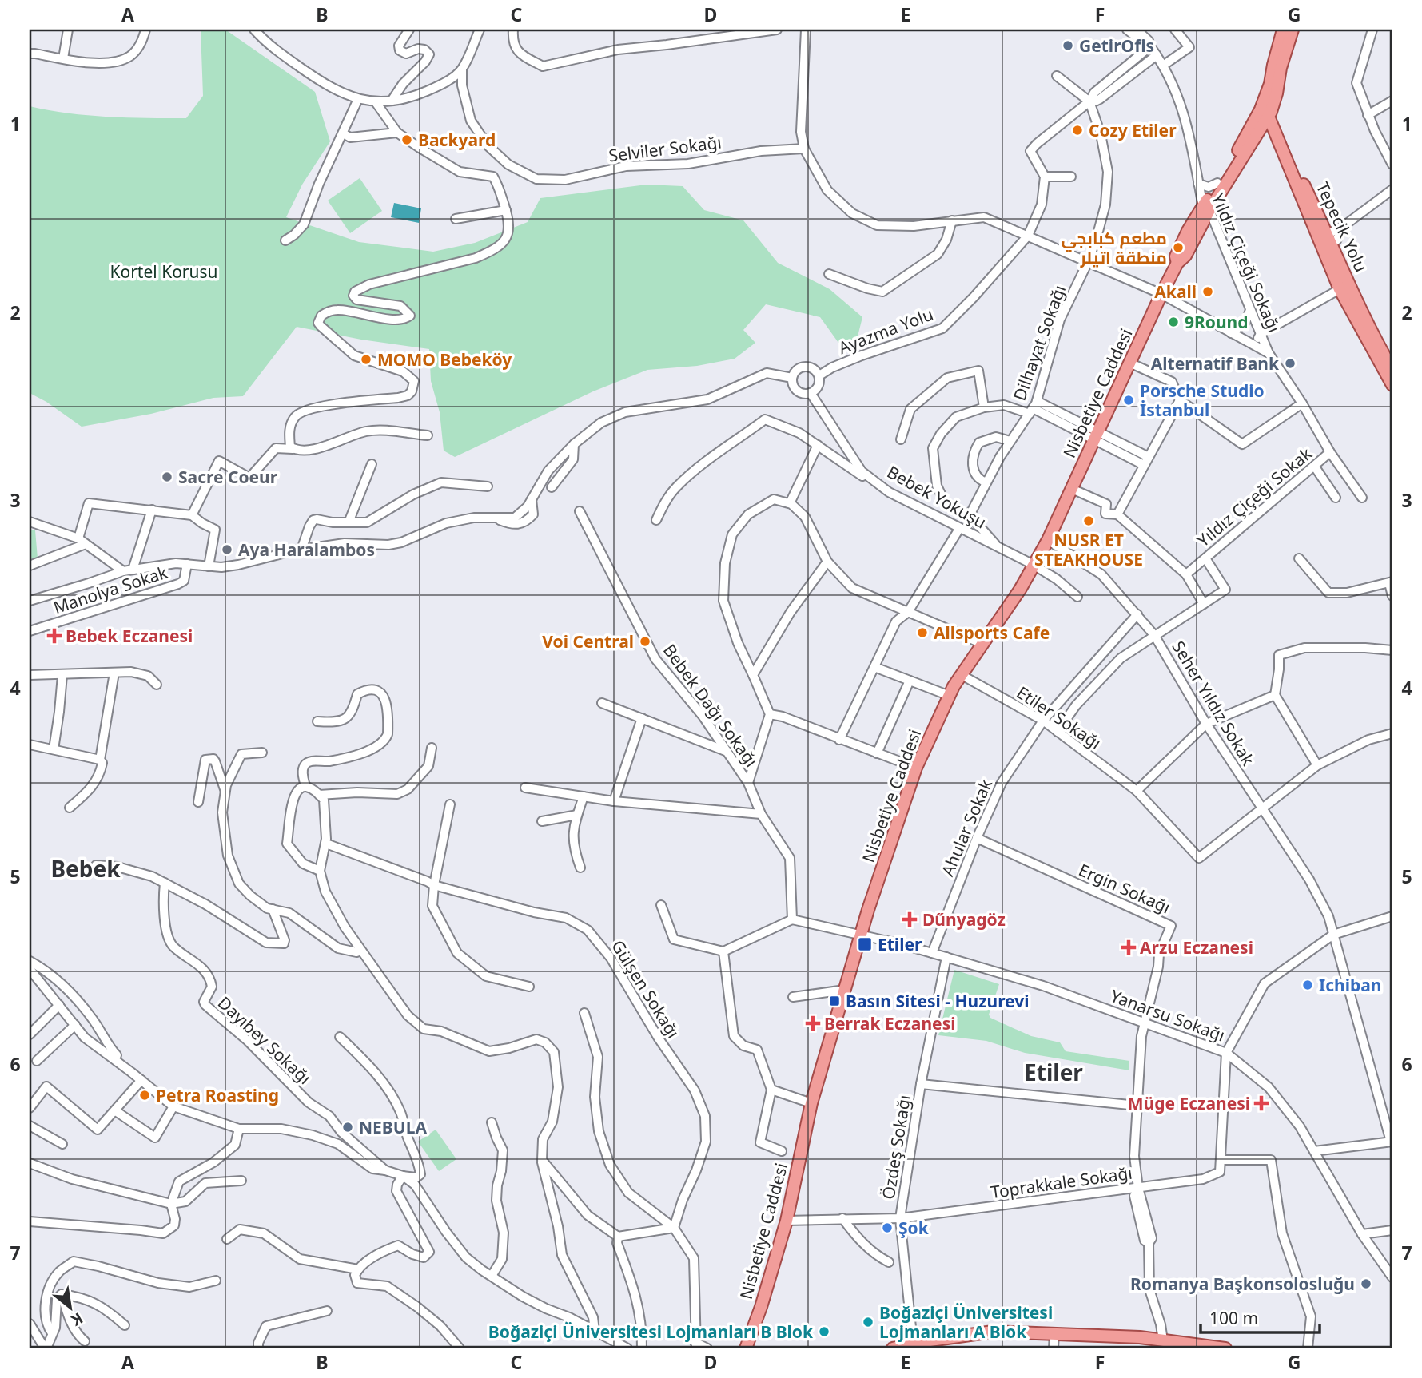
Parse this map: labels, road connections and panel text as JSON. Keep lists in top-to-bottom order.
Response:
{
  "streets": {
    "main road": ["Tepecik Yolu", "Nisbetiye Caddesi"],
    "street": [
      "Selviler Sokağı",
      "Yıldız Çiçeği Sokağı",
      "Ayazma Yolu",
      "Dilhayat Sokağı",
      "Bebek Yokuşu",
      "Yıldız Çiçeği Sokak",
      "Manolya Sokak",
      "Seher Yıldız Sokak",
      "Bebek Dağı Sokağı",
      "Etiler Sokağı",
      "Ahular Sokak",
      "Ergin Sokağı",
      "Gülşen Sokağı",
      "Yanarsu Sokağı",
      "Dayıbey Sokağı",
      "Özdeş Sokağı",
      "Toprakkale Sokağı"
    ]
  },
  "crossings": [
    ["Tepecik Yolu", "Nisbetiye Caddesi"],
    ["Yıldız Çiçeği Sokağı", "Nisbetiye Caddesi"],
    ["Yıldız Çiçeği Sokağı", "Yıldız Çiçeği Sokak"],
    ["Ayazma Yolu", "Bebek Yokuşu"],
    ["Nisbetiye Caddesi", "Bebek Yokuşu"],
    ["Nisbetiye Caddesi", "Seher Yıldız Sokak"],
    ["Nisbetiye Caddesi", "Etiler Sokağı"],
    ["Nisbetiye Caddesi", "Yanarsu Sokağı"],
    ["Nisbetiye Caddesi", "Toprakkale Sokağı"],
    ["Seher Yıldız Sokak", "Etiler Sokağı"],
    ["Seher Yıldız Sokak", "Ahular Sokak"],
    ["Etiler Sokağı", "Ahular Sokak"],
    ["Ahular Sokak", "Ergin Sokağı"],
    ["Ahular Sokak", "Yanarsu Sokağı"],
    ["Ergin Sokağı", "Yanarsu Sokağı"],
    ["Ergin Sokağı", "Toprakkale Sokağı"],
    ["Yanarsu Sokağı", "Özdeş Sokağı"],
    ["Özdeş Sokağı", "Toprakkale Sokağı"]
  ],
  "districts": ["Bebek", "Etiler"],
  "parks": ["Kortel Korusu"],
  "places": {
    "other": [
      "GetirOfis",
      "Cozy Etiler",
      "Backyard",
      "مطعم كبابجي منطقة اتيلر",
      "Akali",
      "9Round",
      "MOMO Bebeköy",
      "Alternatif Bank",
      "Porsche Studio İstanbul",
      "Sacre Coeur",
      "NUSR ET STEAKHOUSE",
      "Aya Haralambos",
      "Allsports Cafe",
      "Voi Central",
      "Ichiban",
      "Petra Roasting",
      "NEBULA",
      "Şok",
      "Romanya Başkonsolosluğu",
      "Boğaziçi Üniversitesi Lojmanları A Blok",
      "Boğaziçi Üniversitesi Lojmanları B Blok"
    ],
    "health": [
      "Bebek Eczanesi",
      "Dűnyagöz",
      "Arzu Eczanesi",
      "Berrak Eczanesi",
      "Müge Eczanesi"
    ],
    "transit": ["Etiler", "Basın Sitesi - Huzurevi"]
  },
  "scale_bar": "100 m",
  "north": "bottom right",
  "grid": {
    "columns": [
      "A",
      "B",
      "C",
      "D",
      "E",
      "F",
      "G"
    ],
    "rows": [
      "1",
      "2",
      "3",
      "4",
      "5",
      "6",
      "7"
    ]
  }
}
